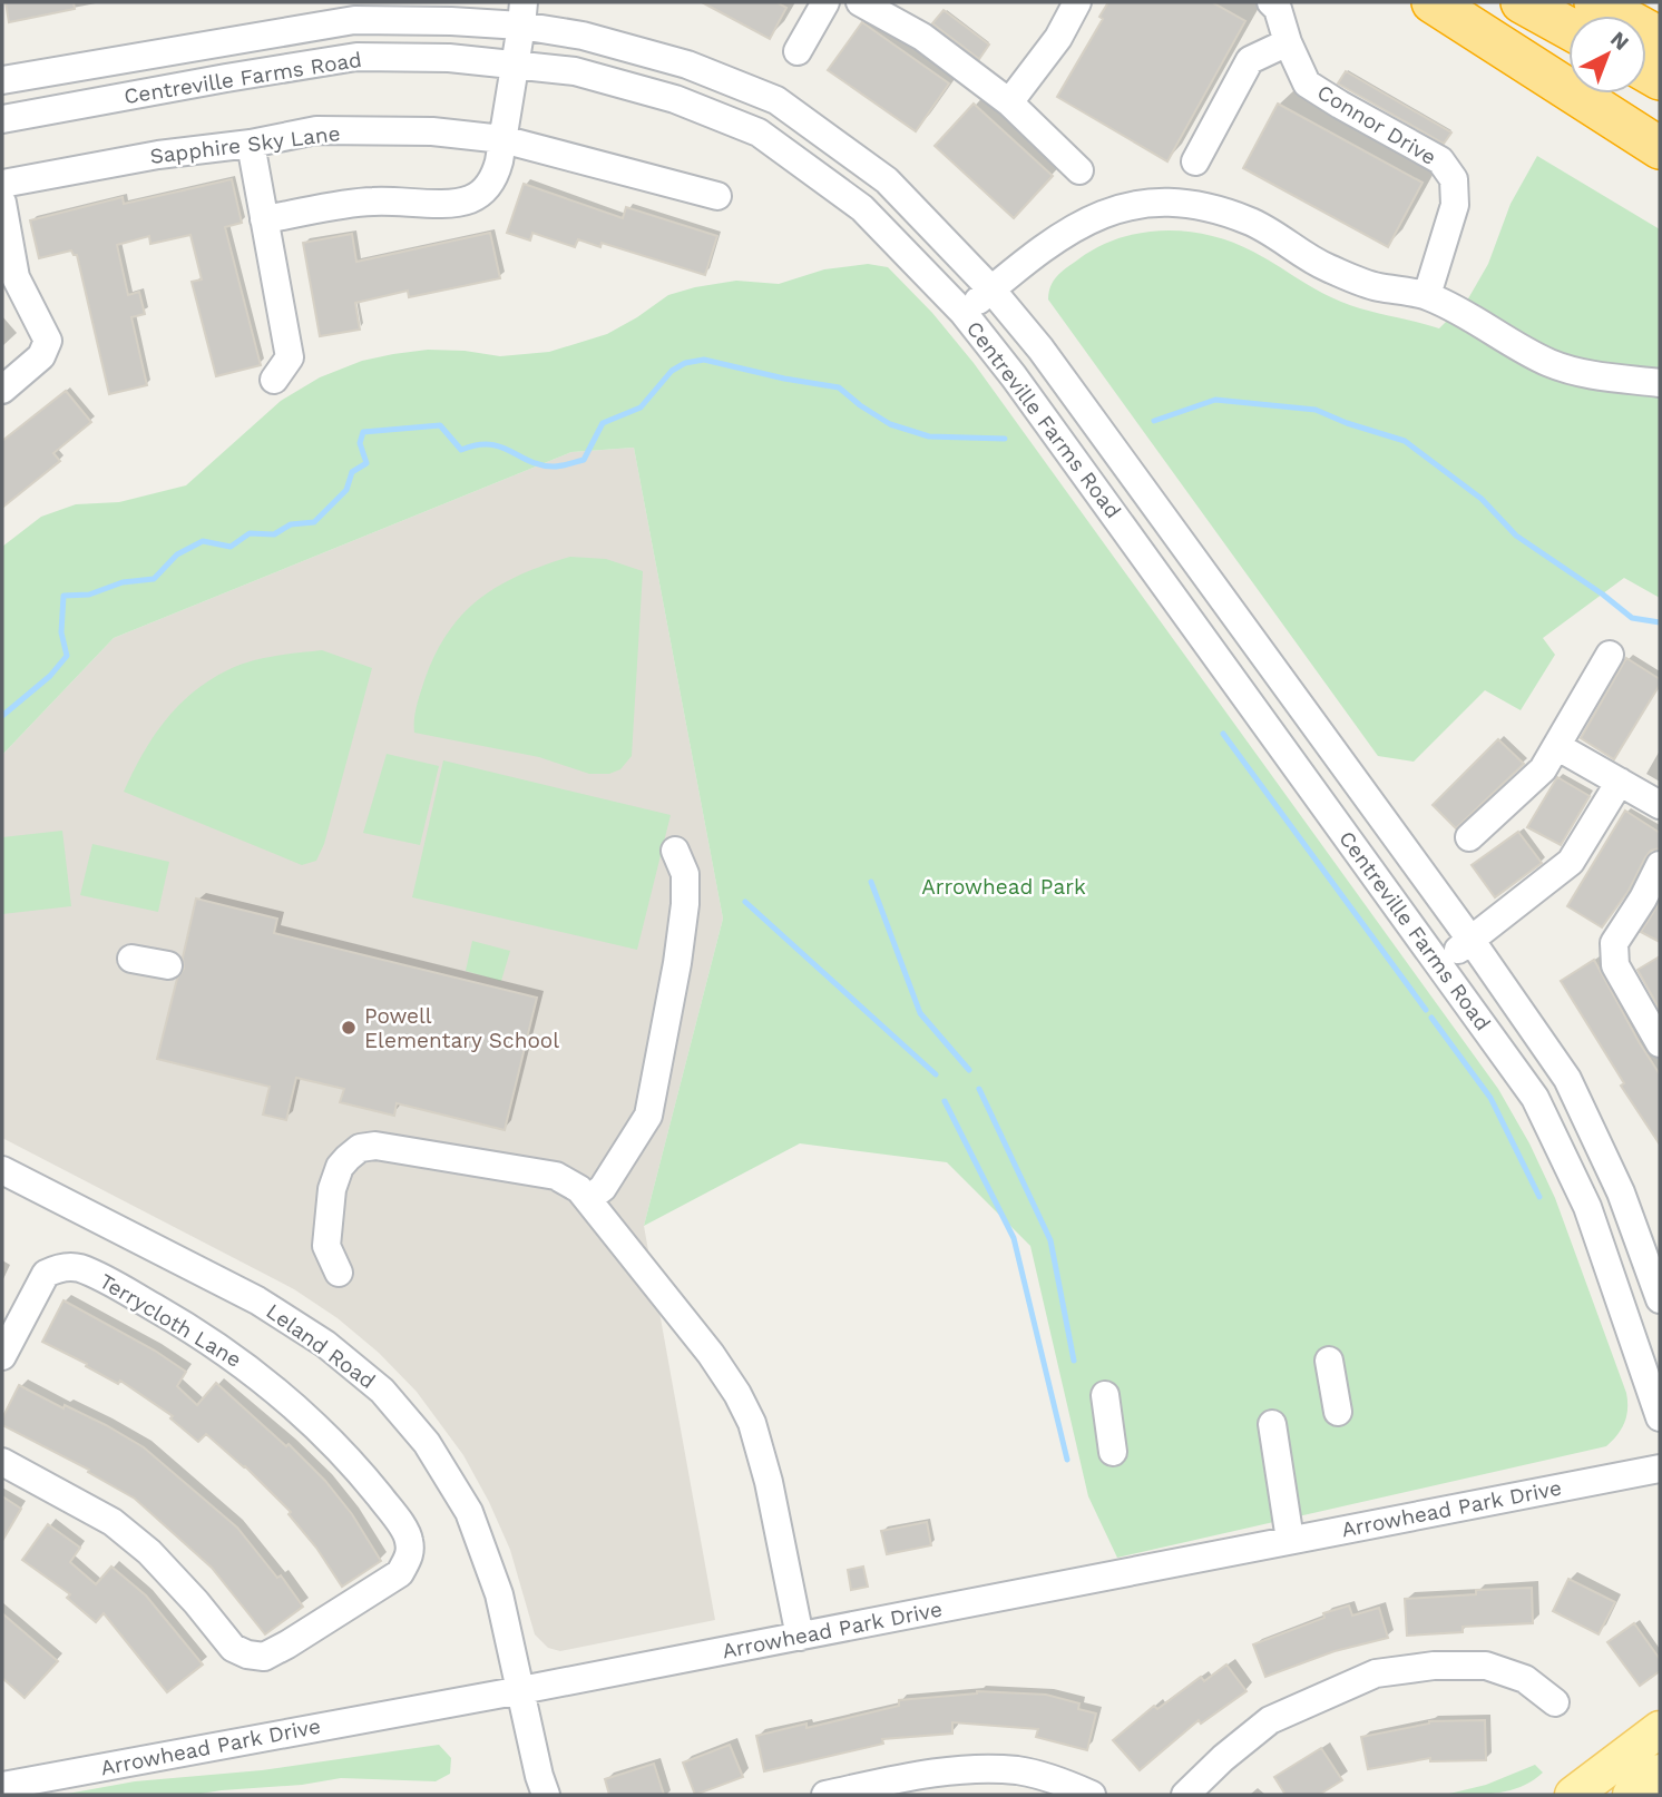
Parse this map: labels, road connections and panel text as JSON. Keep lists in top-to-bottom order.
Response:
{
  "streets": {
    "street": [
      "Centreville Farms Road",
      "Connor Drive",
      "Sapphire Sky Lane",
      "Terrycloth Lane",
      "Leland Road",
      "Arrowhead Park Drive"
    ]
  },
  "crossings": [
    ["Leland Road", "Arrowhead Park Drive"]
  ],
  "parks": ["Arrowhead Park"],
  "places": ["Powell Elementary School"],
  "north": "top right"
}
